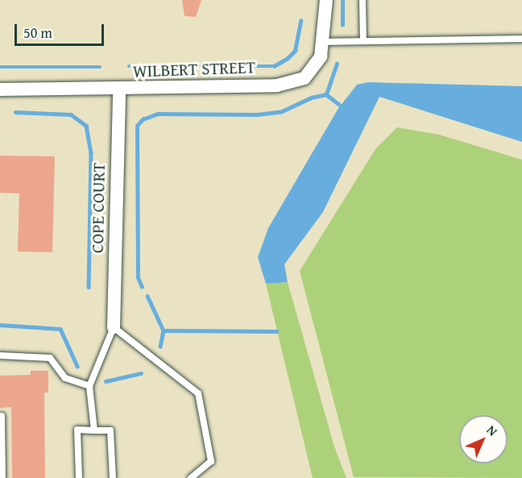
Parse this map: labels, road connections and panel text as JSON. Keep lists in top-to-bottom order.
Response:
{
  "streets": {
    "street": ["WILBERT STREET", "COPE COURT"]
  },
  "crossings": [
    ["WILBERT STREET", "COPE COURT"]
  ],
  "scale_bar": "50 m",
  "north": "top right"
}
